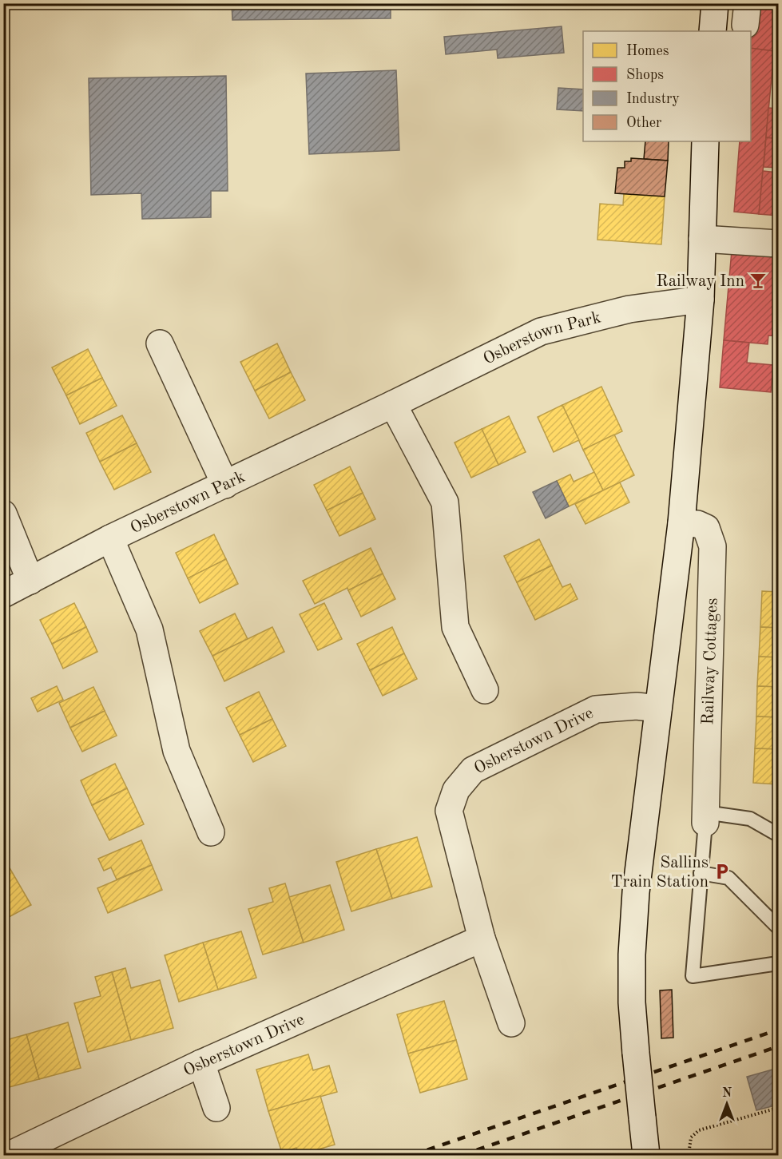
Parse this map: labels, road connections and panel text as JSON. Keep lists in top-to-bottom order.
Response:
{
  "streets": {
    "street": ["Osberstown Park", "Railway Cottages", "Osberstown Drive"]
  },
  "places": {
    "bar": ["Railway Inn"],
    "parking": ["Sallins Train Station"]
  },
  "legend": [
    "Homes",
    "Shops",
    "Industry",
    "Other"
  ],
  "north": "top"
}
